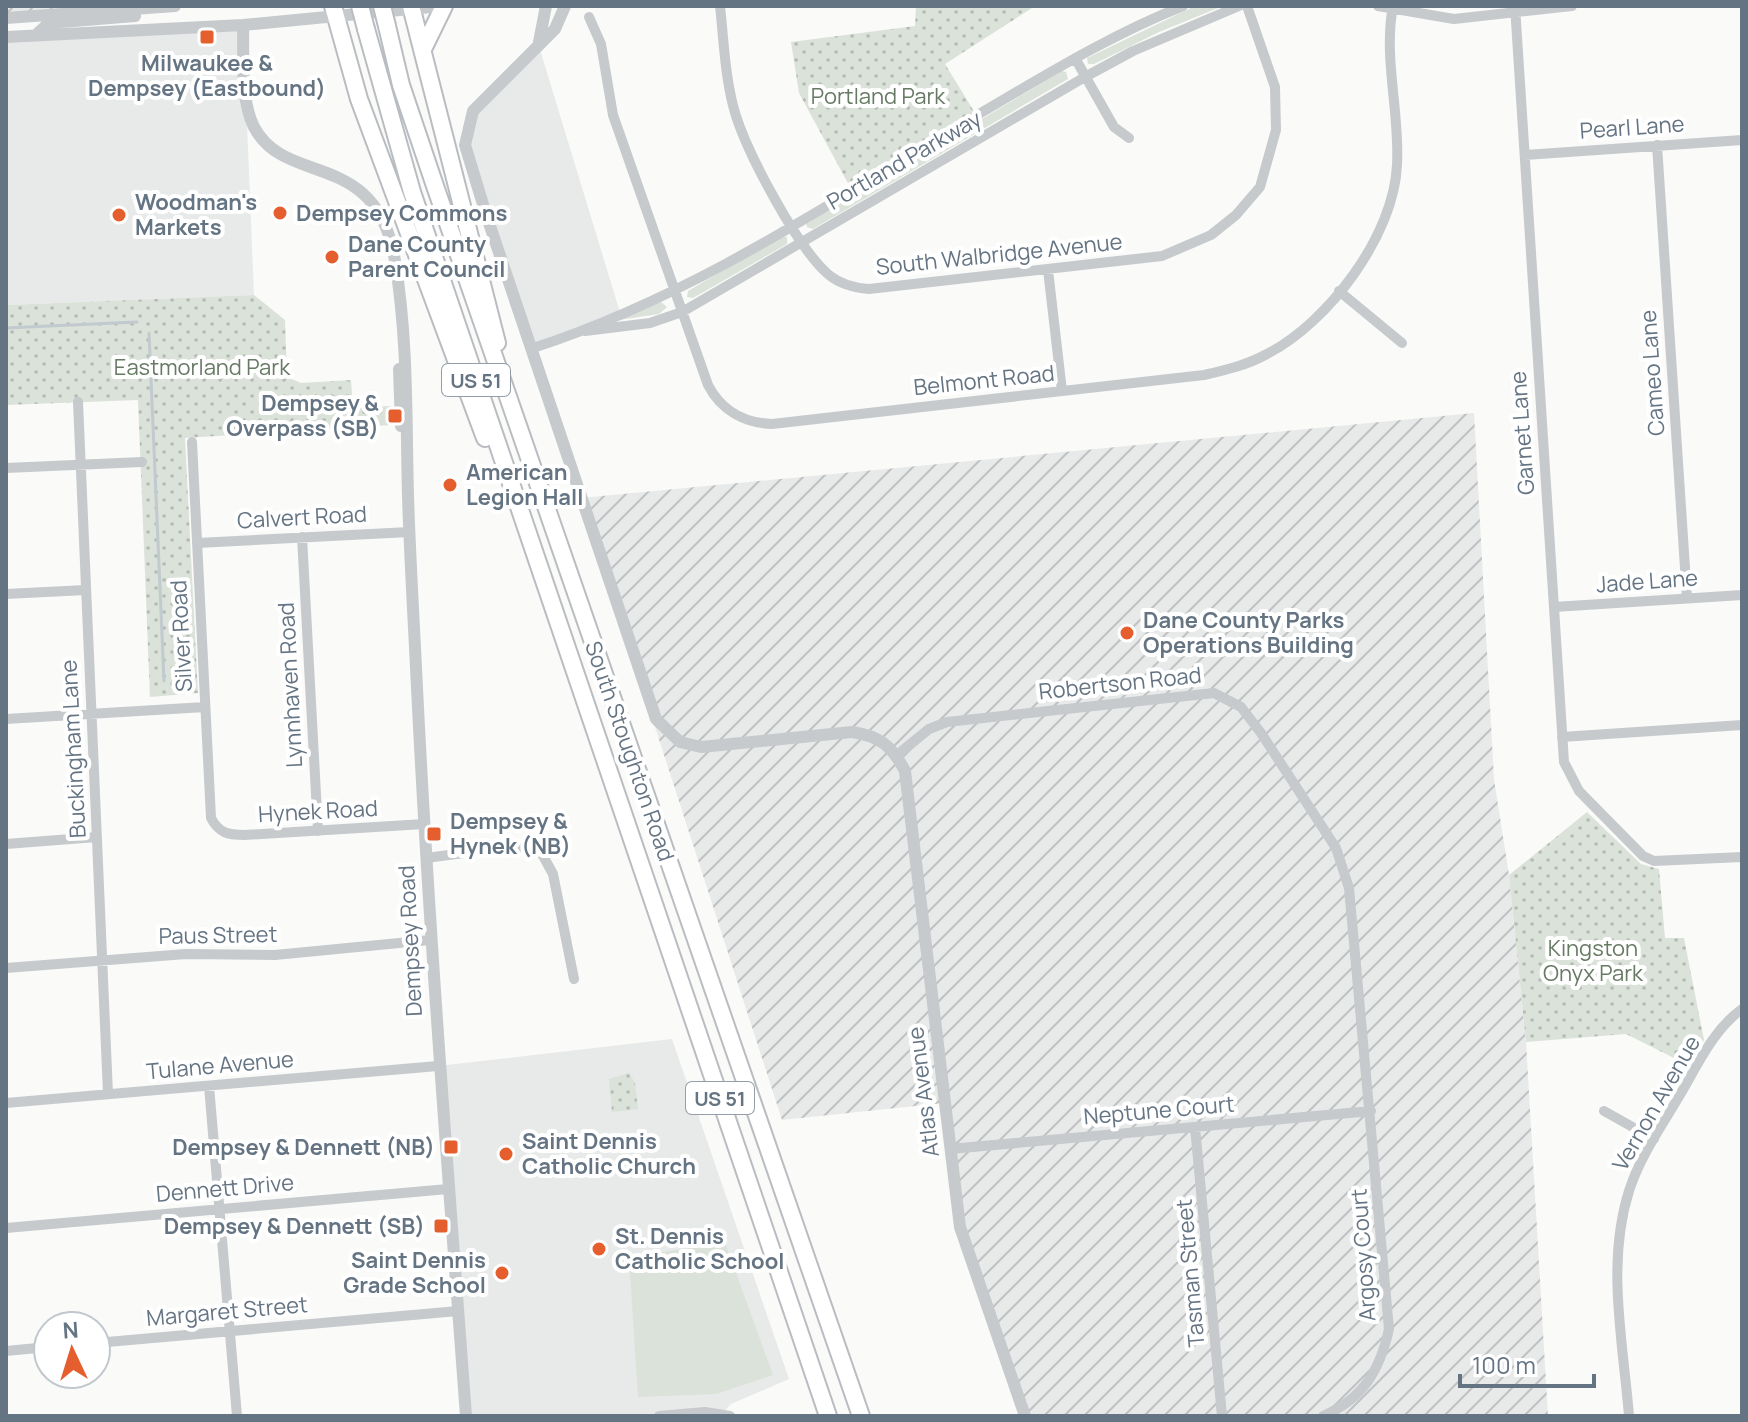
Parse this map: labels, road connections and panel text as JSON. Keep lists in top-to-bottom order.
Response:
{
  "streets": {
    "main road": ["US 51", "South Stoughton Road"],
    "street": [
      "Pearl Lane",
      "Portland Parkway",
      "South Walbridge Avenue",
      "Cameo Lane",
      "Belmont Road",
      "Garnet Lane",
      "Calvert Road",
      "Jade Lane",
      "Silver Road",
      "Robertson Road",
      "Lynnhaven Road",
      "Buckingham Lane",
      "Hynek Road",
      "Paus Street",
      "Dempsey Road",
      "Tulane Avenue",
      "Atlas Avenue",
      "Vernon Avenue",
      "Neptune Court",
      "Dennett Drive",
      "Argosy Court",
      "Tasman Street",
      "Margaret Street"
    ]
  },
  "crossings": [
    ["Pearl Lane", "Cameo Lane"],
    ["Pearl Lane", "Garnet Lane"],
    ["Portland Parkway", "South Walbridge Avenue"],
    ["Portland Parkway", "Belmont Road"],
    ["Cameo Lane", "Jade Lane"],
    ["Garnet Lane", "Jade Lane"],
    ["Calvert Road", "Silver Road"],
    ["Calvert Road", "Lynnhaven Road"],
    ["Calvert Road", "Dempsey Road"],
    ["Silver Road", "Hynek Road"],
    ["Robertson Road", "Atlas Avenue"],
    ["Robertson Road", "Neptune Court"],
    ["Robertson Road", "Argosy Court"],
    ["Lynnhaven Road", "Hynek Road"],
    ["Buckingham Lane", "Paus Street"],
    ["Buckingham Lane", "Tulane Avenue"],
    ["Hynek Road", "Dempsey Road"],
    ["Paus Street", "Dempsey Road"],
    ["Dempsey Road", "Tulane Avenue"],
    ["Dempsey Road", "Dennett Drive"],
    ["Dempsey Road", "Margaret Street"],
    ["Atlas Avenue", "Neptune Court"],
    ["Neptune Court", "Argosy Court"],
    ["Neptune Court", "Tasman Street"]
  ],
  "parks": ["Portland Park", "Eastmorland Park", "Kingston Onyx Park"],
  "places": {
    "transit": [
      "Milwaukee & Dempsey (Eastbound)",
      "Dempsey & Overpass (SB)",
      "Dempsey & Hynek (NB)",
      "Dempsey & Dennett (NB)",
      "Dempsey & Dennett (SB)"
    ],
    "other": [
      "Dempsey Commons",
      "Woodman's Markets",
      "Dane County Parent Council",
      "American Legion Hall",
      "Dane County Parks Operations Building",
      "Saint Dennis Catholic Church",
      "St. Dennis Catholic School",
      "Saint Dennis Grade School"
    ]
  },
  "scale_bar": "100 m",
  "north": "top"
}
